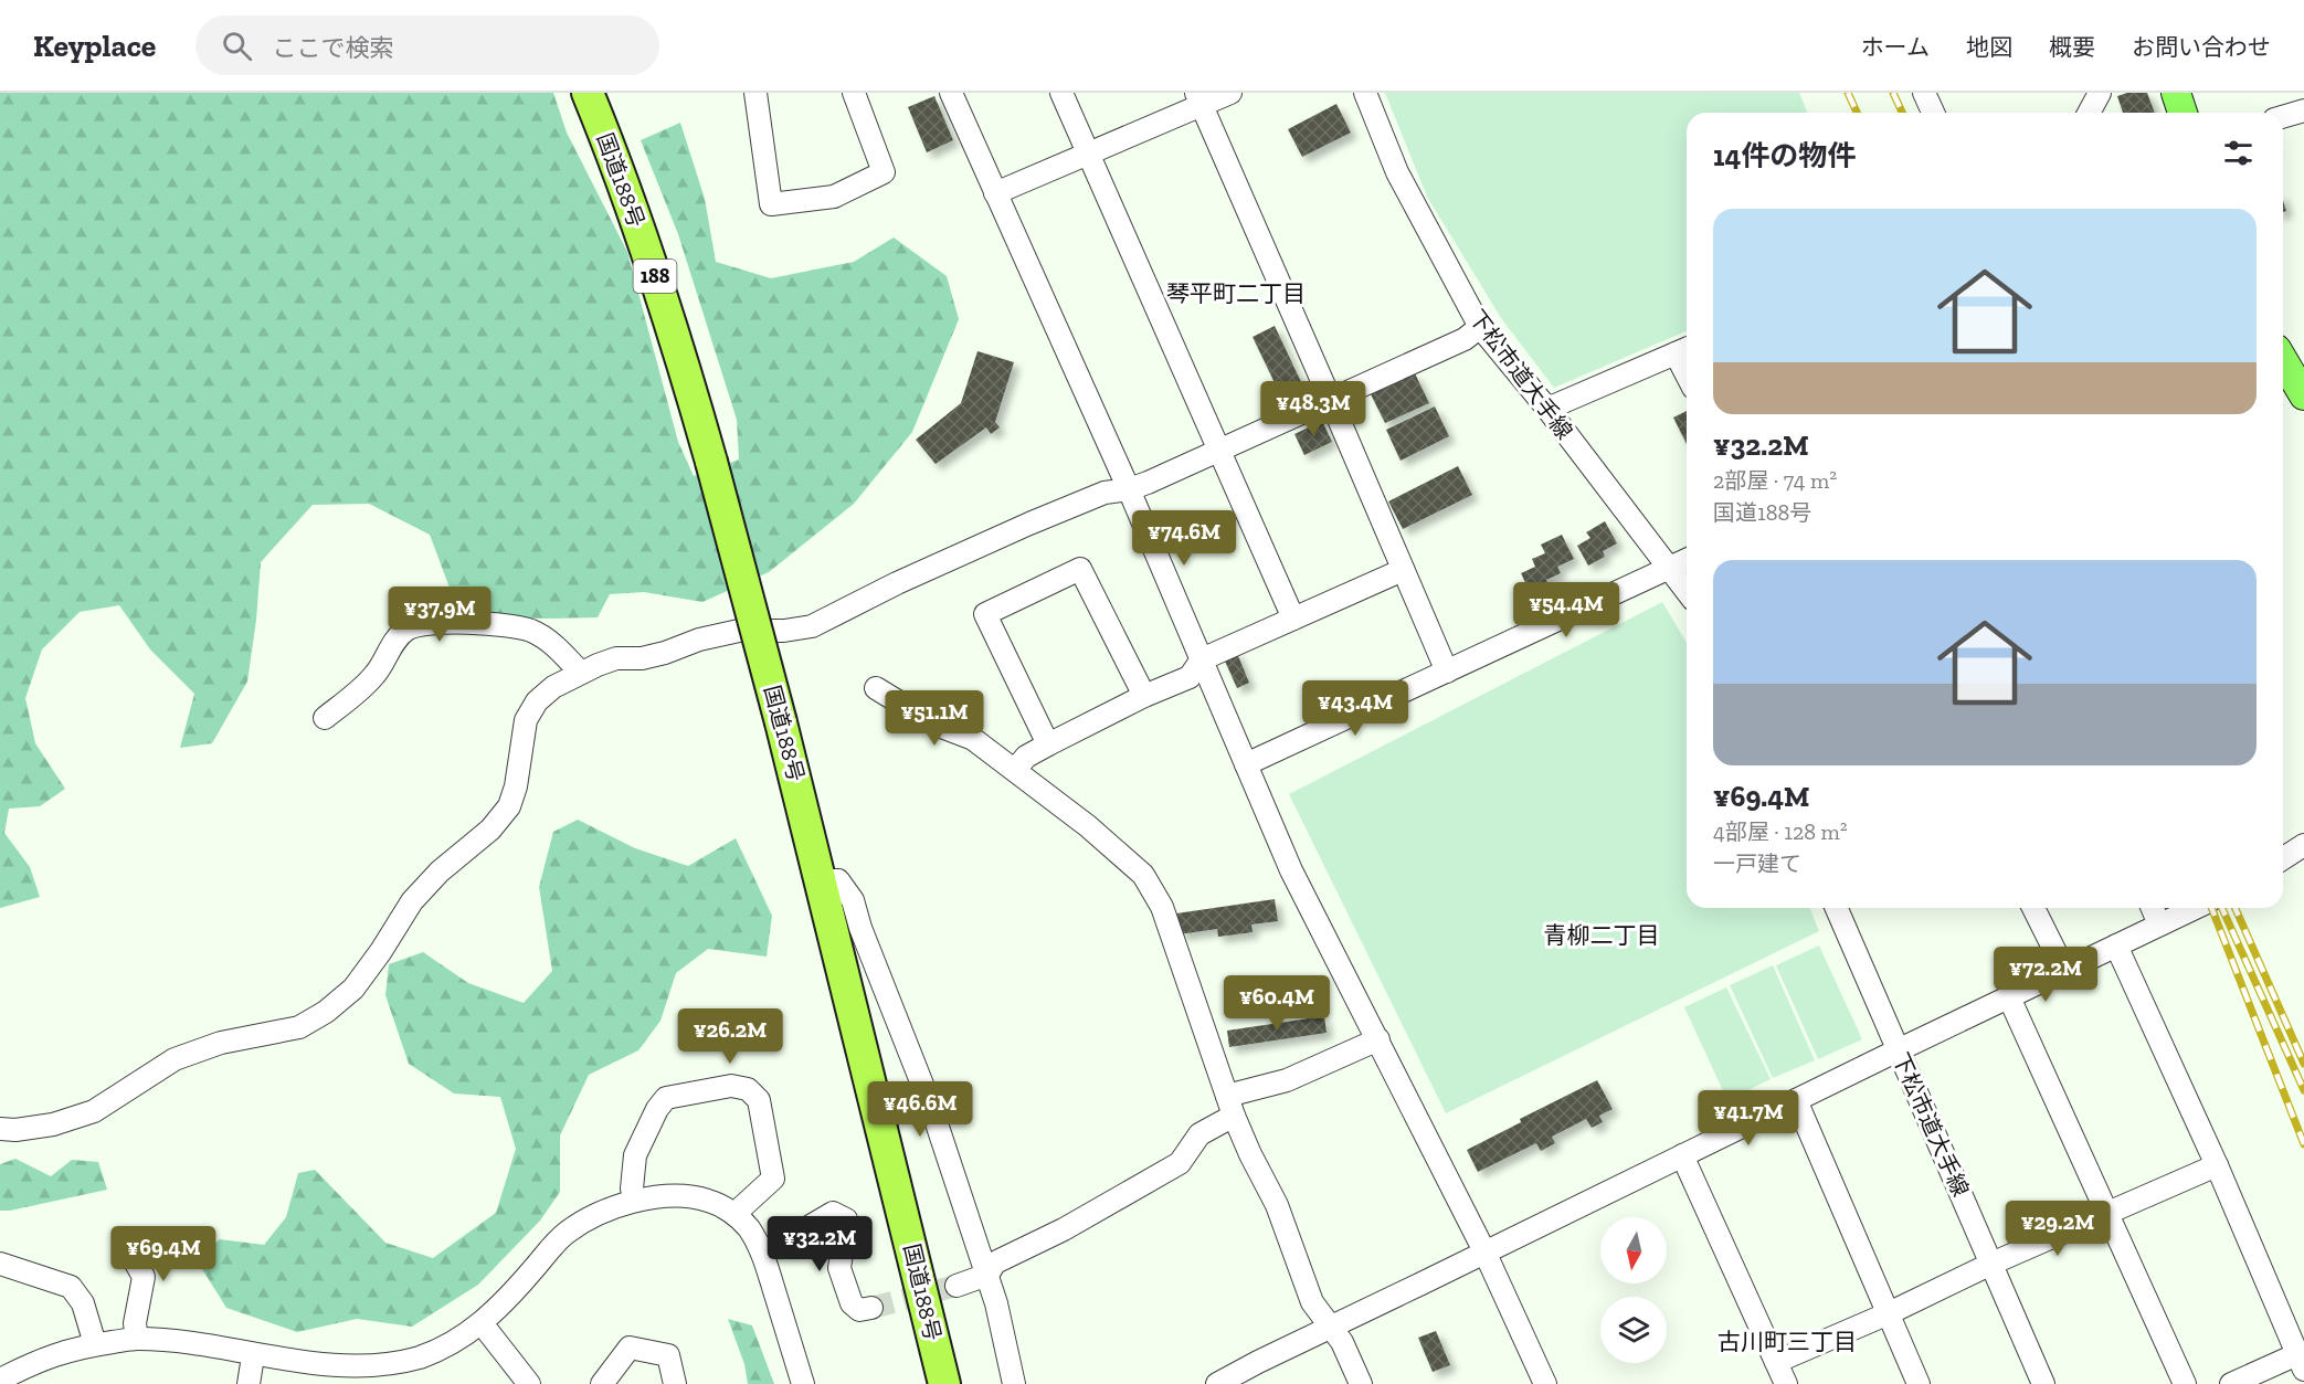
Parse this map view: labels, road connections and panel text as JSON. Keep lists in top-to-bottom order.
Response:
{
  "streets": {
    "highway": ["国道188号", "188"],
    "street": ["下松市道大手線"]
  },
  "districts": ["琴平町二丁目", "青柳二丁目", "古川町三丁目"],
  "north": "bottom",
  "page": {
    "header": "Keyplace",
    "search": "ここで検索",
    "nav": [
      "ホーム",
      "地図",
      "概要",
      "お問い合わせ"
    ],
    "heading": "14件の物件",
    "list": [
      {
        "name": "¥32.2M",
        "note": "2部屋 · 74 m² · 国道188号"
      },
      {
        "name": "¥69.4M",
        "note": "4部屋 · 128 m² · 一戸建て"
      }
    ],
    "price": [
      "¥48.3M",
      "¥74.6M",
      "¥54.4M",
      "¥37.9M",
      "¥43.4M",
      "¥51.1M",
      "¥72.2M",
      "¥60.4M",
      "¥26.2M",
      "¥46.6M",
      "¥41.7M",
      "¥29.2M",
      "¥32.2M",
      "¥69.4M"
    ]
  }
}
